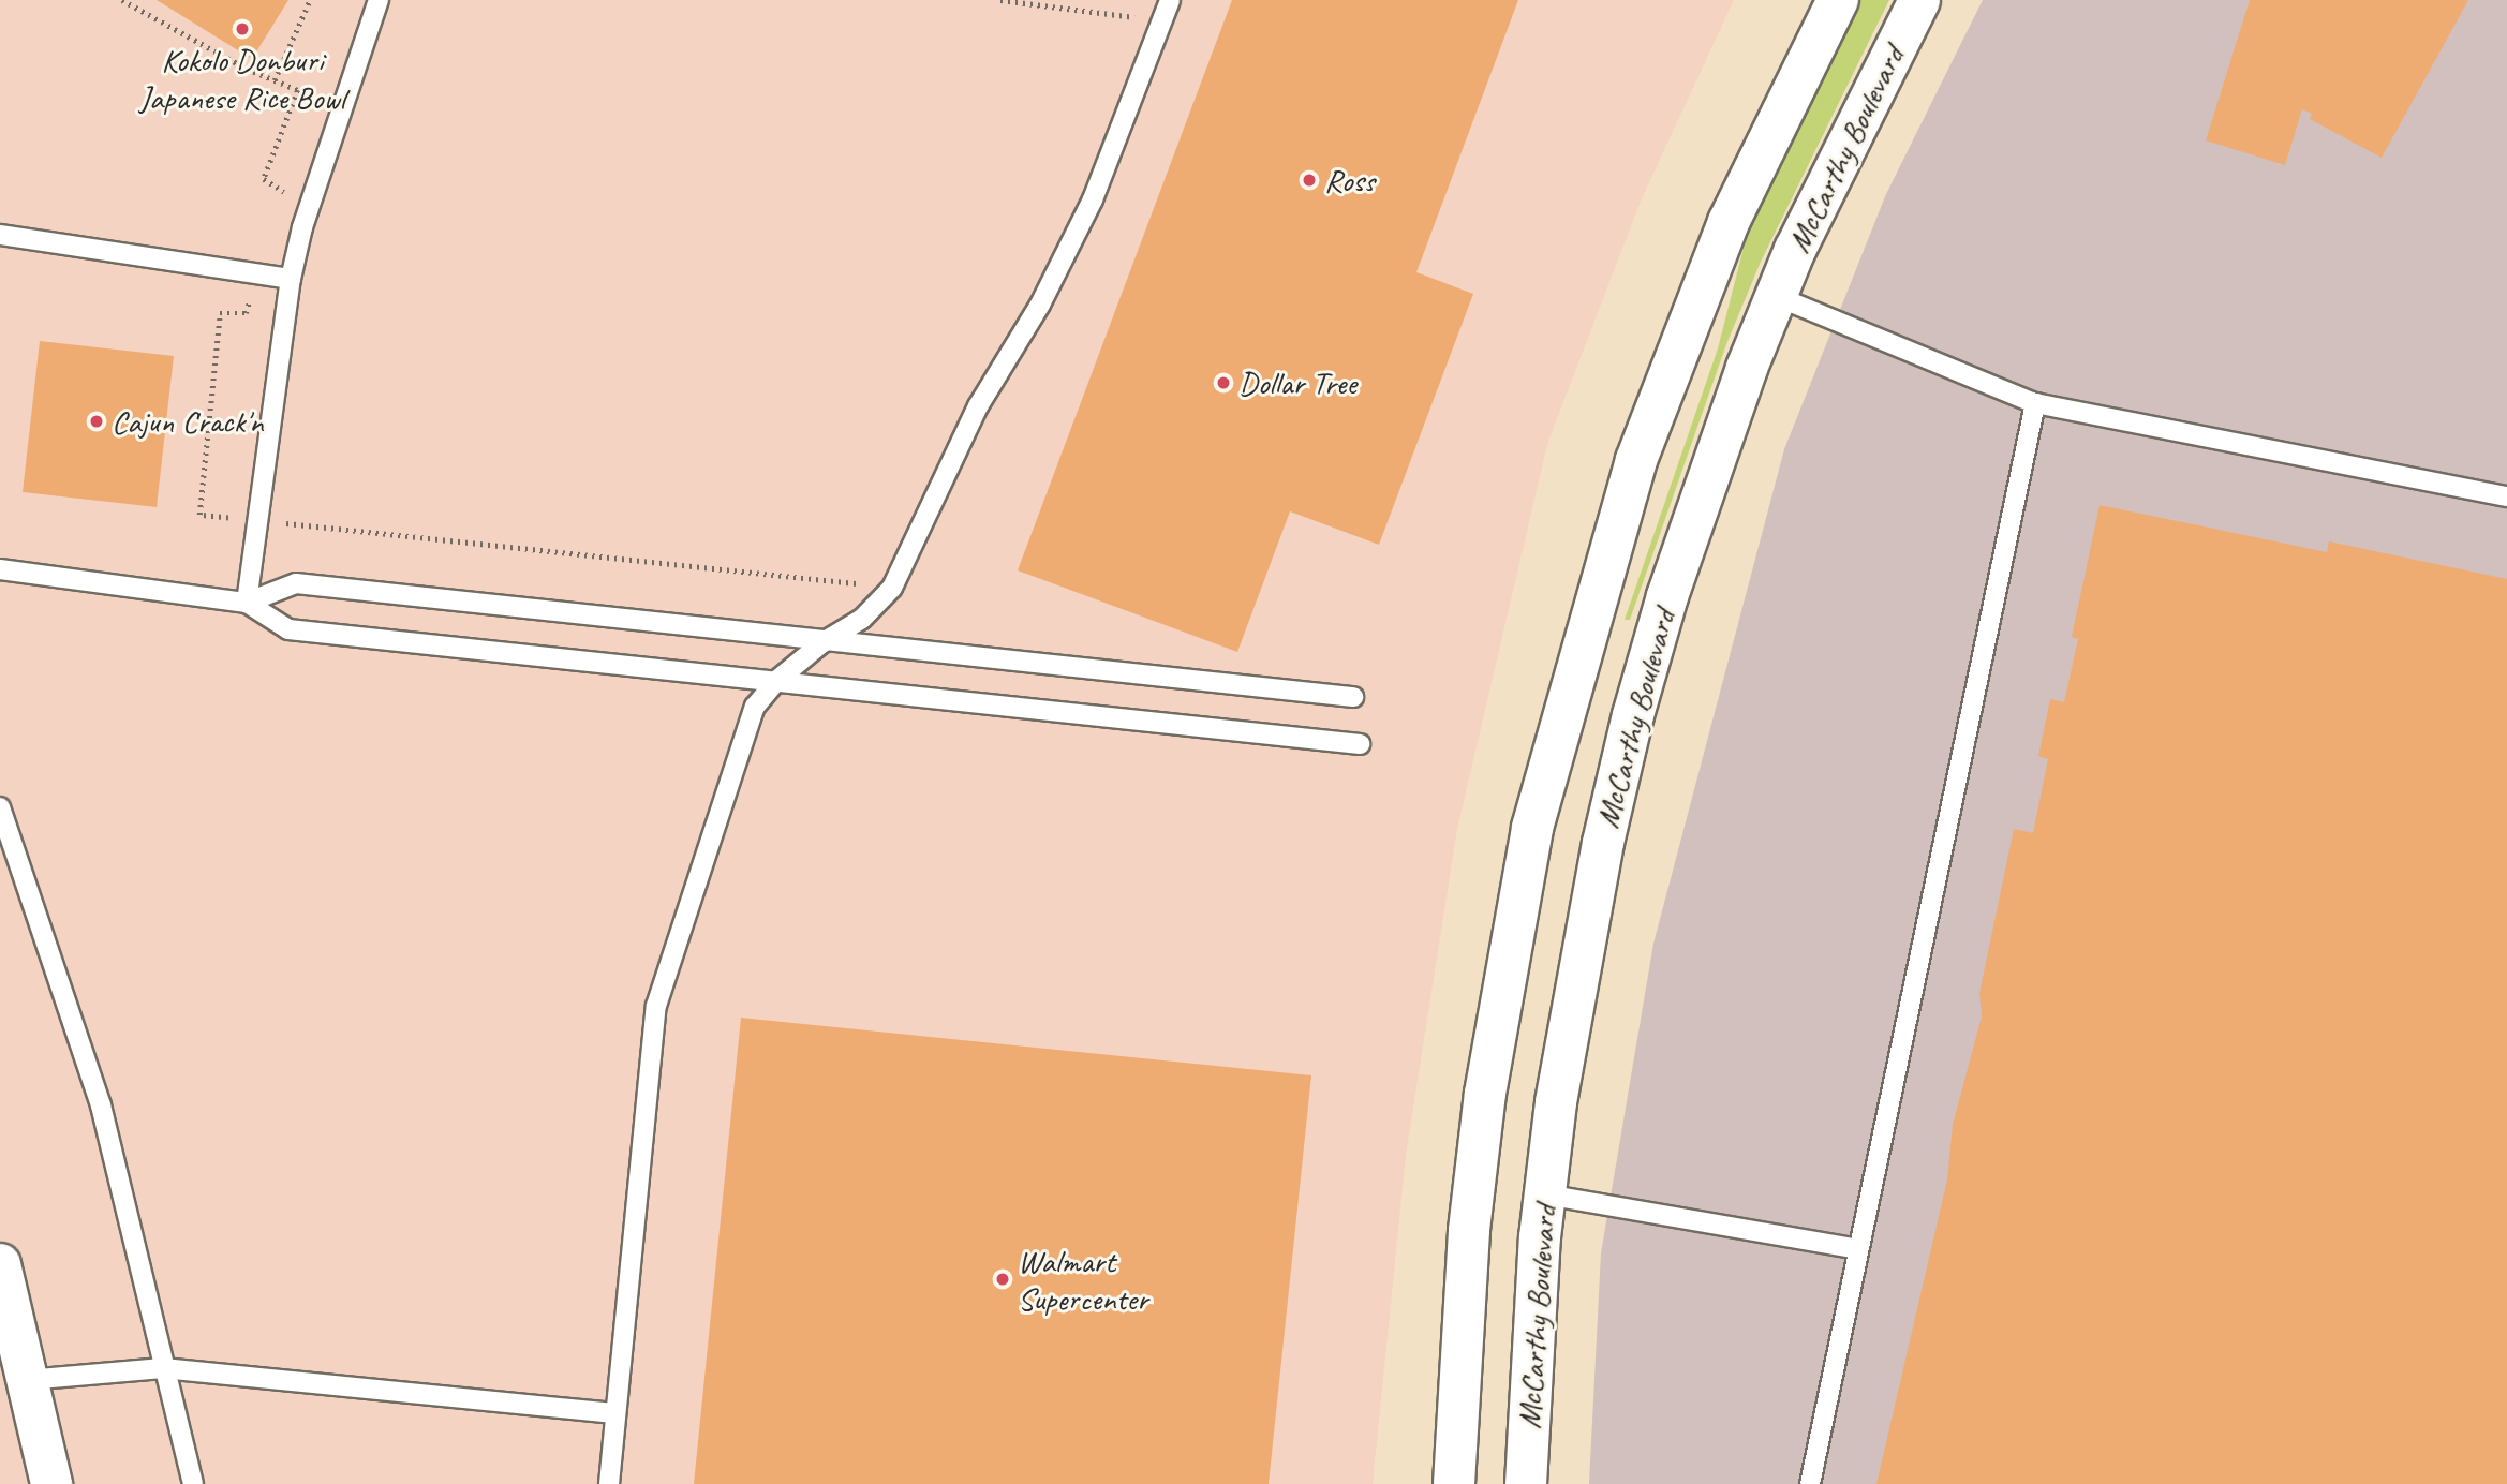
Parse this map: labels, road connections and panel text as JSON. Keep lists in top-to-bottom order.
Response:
{
  "streets": {
    "main road": ["McCarthy Boulevard"]
  },
  "places": [
    "Kokolo Donburi Japanese Rice Bowl",
    "Ross",
    "Dollar Tree",
    "Cajun Crack'n",
    "Walmart Supercenter"
  ]
}
